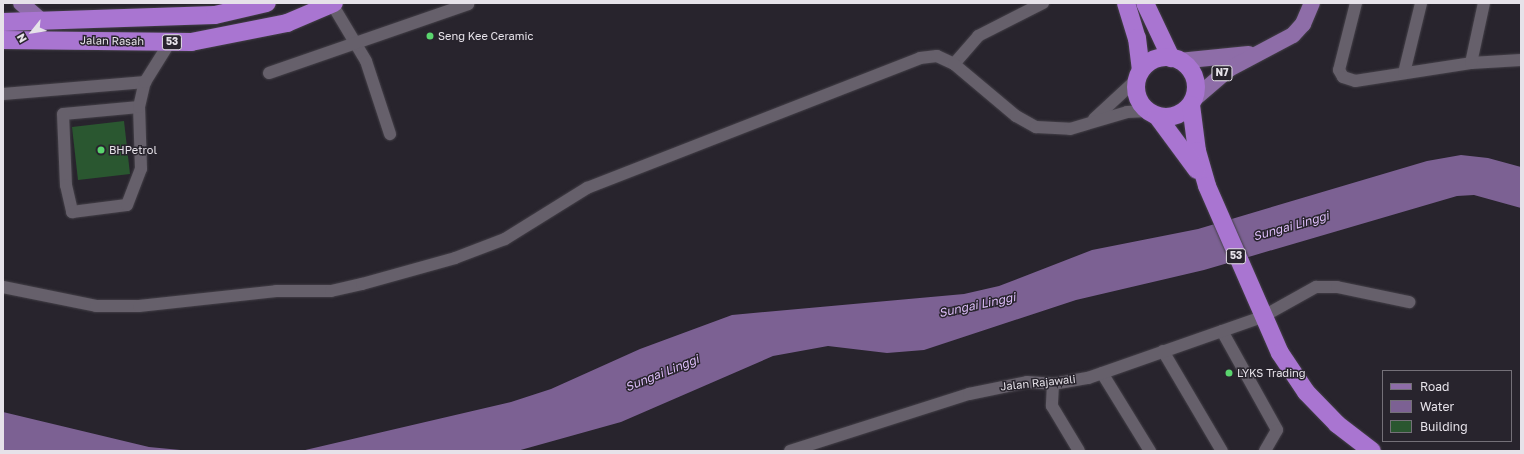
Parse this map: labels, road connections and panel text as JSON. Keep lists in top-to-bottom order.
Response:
{
  "streets": {
    "highway": ["Jalan Rasah", "53"],
    "main road": ["N7"],
    "street": ["Jalan Rajawali"]
  },
  "crossings": [
    ["53", "N7"],
    ["53", "Jalan Rajawali"]
  ],
  "water": ["Sungai Linggi"],
  "places": ["Seng Kee Ceramic", "BHPetrol", "LYKS Trading"],
  "legend": ["Road", "Water", "Building"],
  "north": "bottom left"
}
